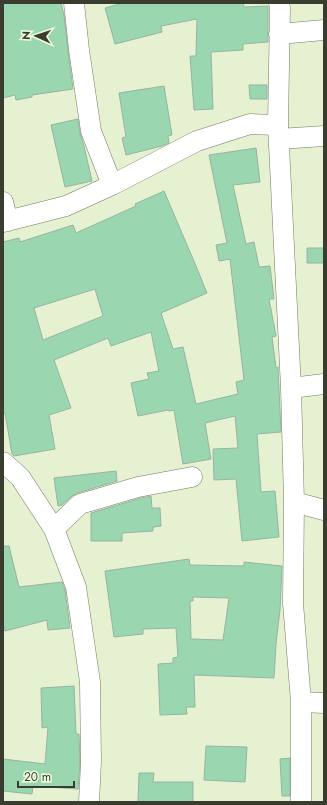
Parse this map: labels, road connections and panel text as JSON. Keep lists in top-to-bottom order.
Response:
{
  "scale_bar": "20 m",
  "north": "left"
}
